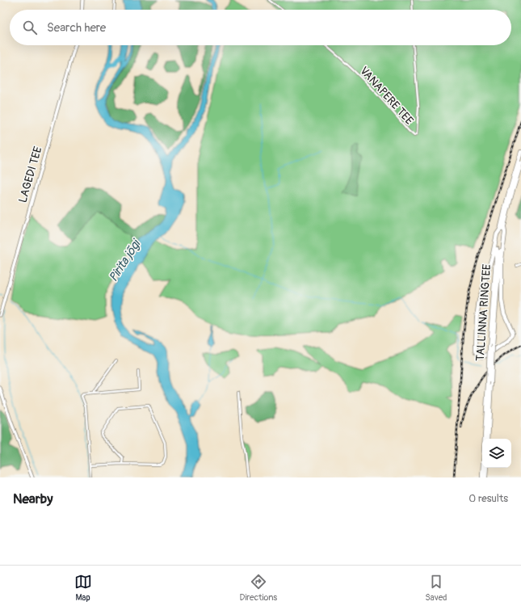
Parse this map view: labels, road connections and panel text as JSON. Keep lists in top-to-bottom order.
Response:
{
  "streets": {
    "highway": ["TALLINNA RINGTEE"],
    "street": ["VANAPERE TEE", "LAGEDI TEE"]
  },
  "water": ["Pirita jõgi"],
  "page": {
    "search": "Search here",
    "heading": ["Nearby", "0 results"],
    "nav": ["Map", "Directions", "Saved"]
  }
}
